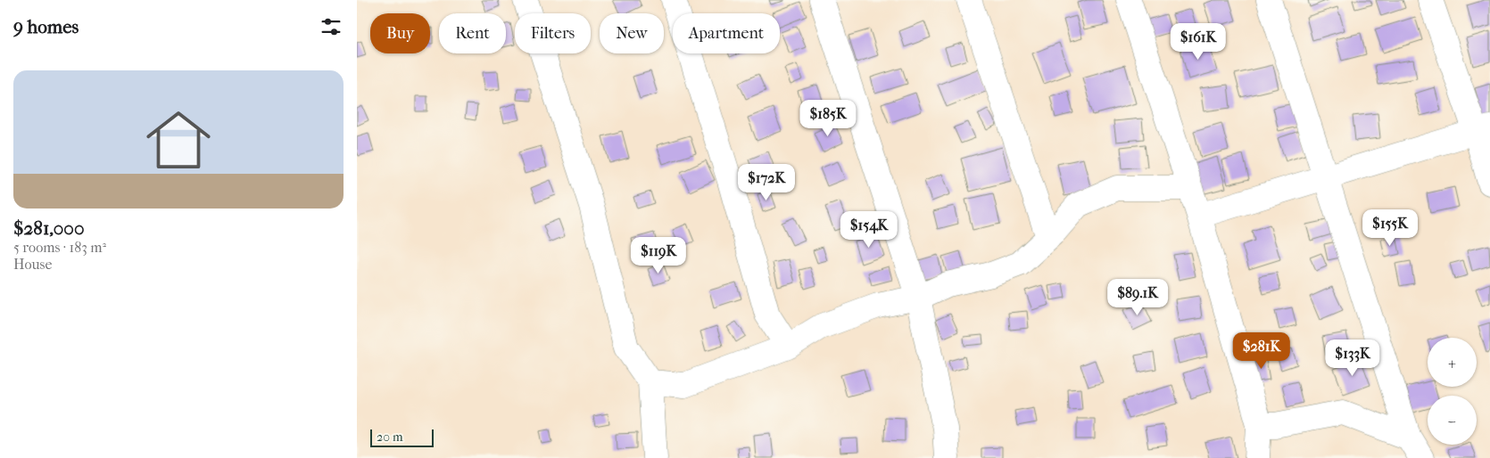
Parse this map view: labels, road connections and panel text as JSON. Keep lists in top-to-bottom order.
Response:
{
  "scale_bar": "20 m",
  "page": {
    "heading": "9 homes",
    "chip": [
      "Buy",
      "Rent",
      "Filters",
      "New",
      "Apartment"
    ],
    "price": [
      "$161K",
      "$185K",
      "$172K",
      "$155K",
      "$154K",
      "$119K",
      "$89.1K",
      "$281K",
      "$133K"
    ],
    "list": [
      {
        "name": "$281,000",
        "note": "5 rooms · 183 m² · House"
      }
    ],
    "map_buttons": ["+", "−"],
    "scale": "20 m"
  }
}
